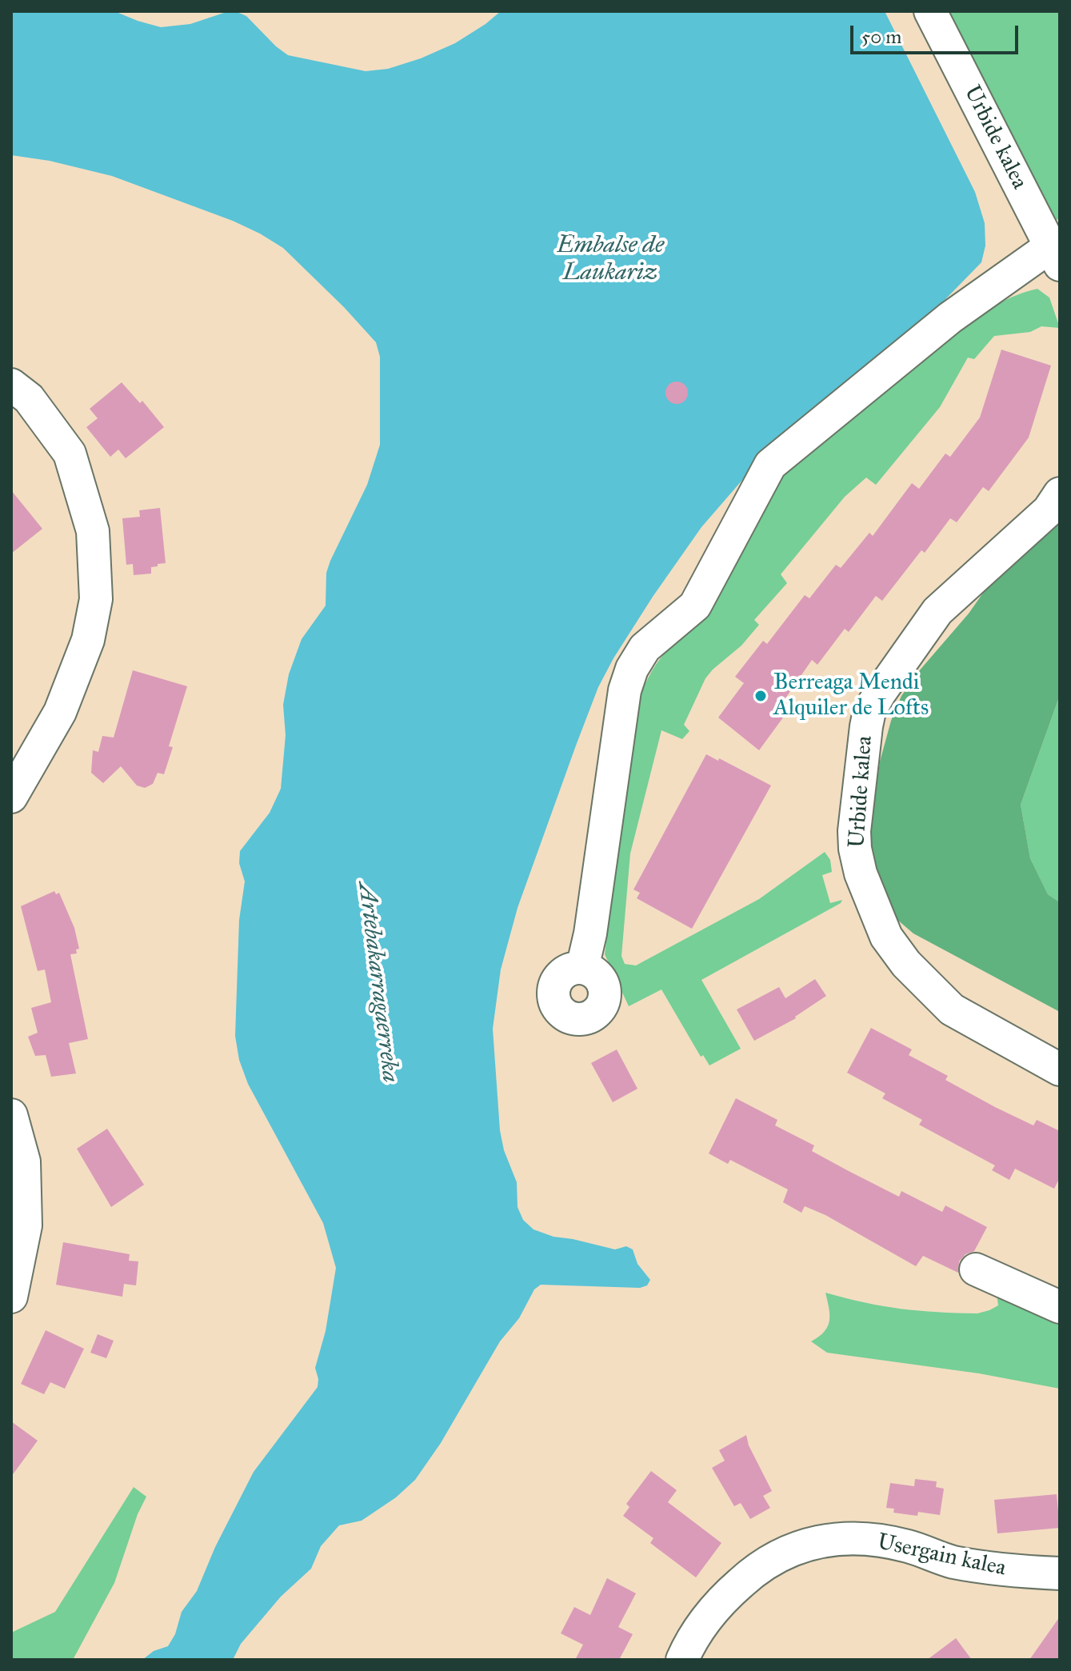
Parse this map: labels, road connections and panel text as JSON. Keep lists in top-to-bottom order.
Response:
{
  "streets": {
    "street": ["Urbide kalea", "Usergain kalea"]
  },
  "water": ["Embalse de Laukariz", "Artebakarragaerreka"],
  "places": ["Berreaga Mendi Alquiler de Lofts"],
  "scale_bar": "50 m"
}
